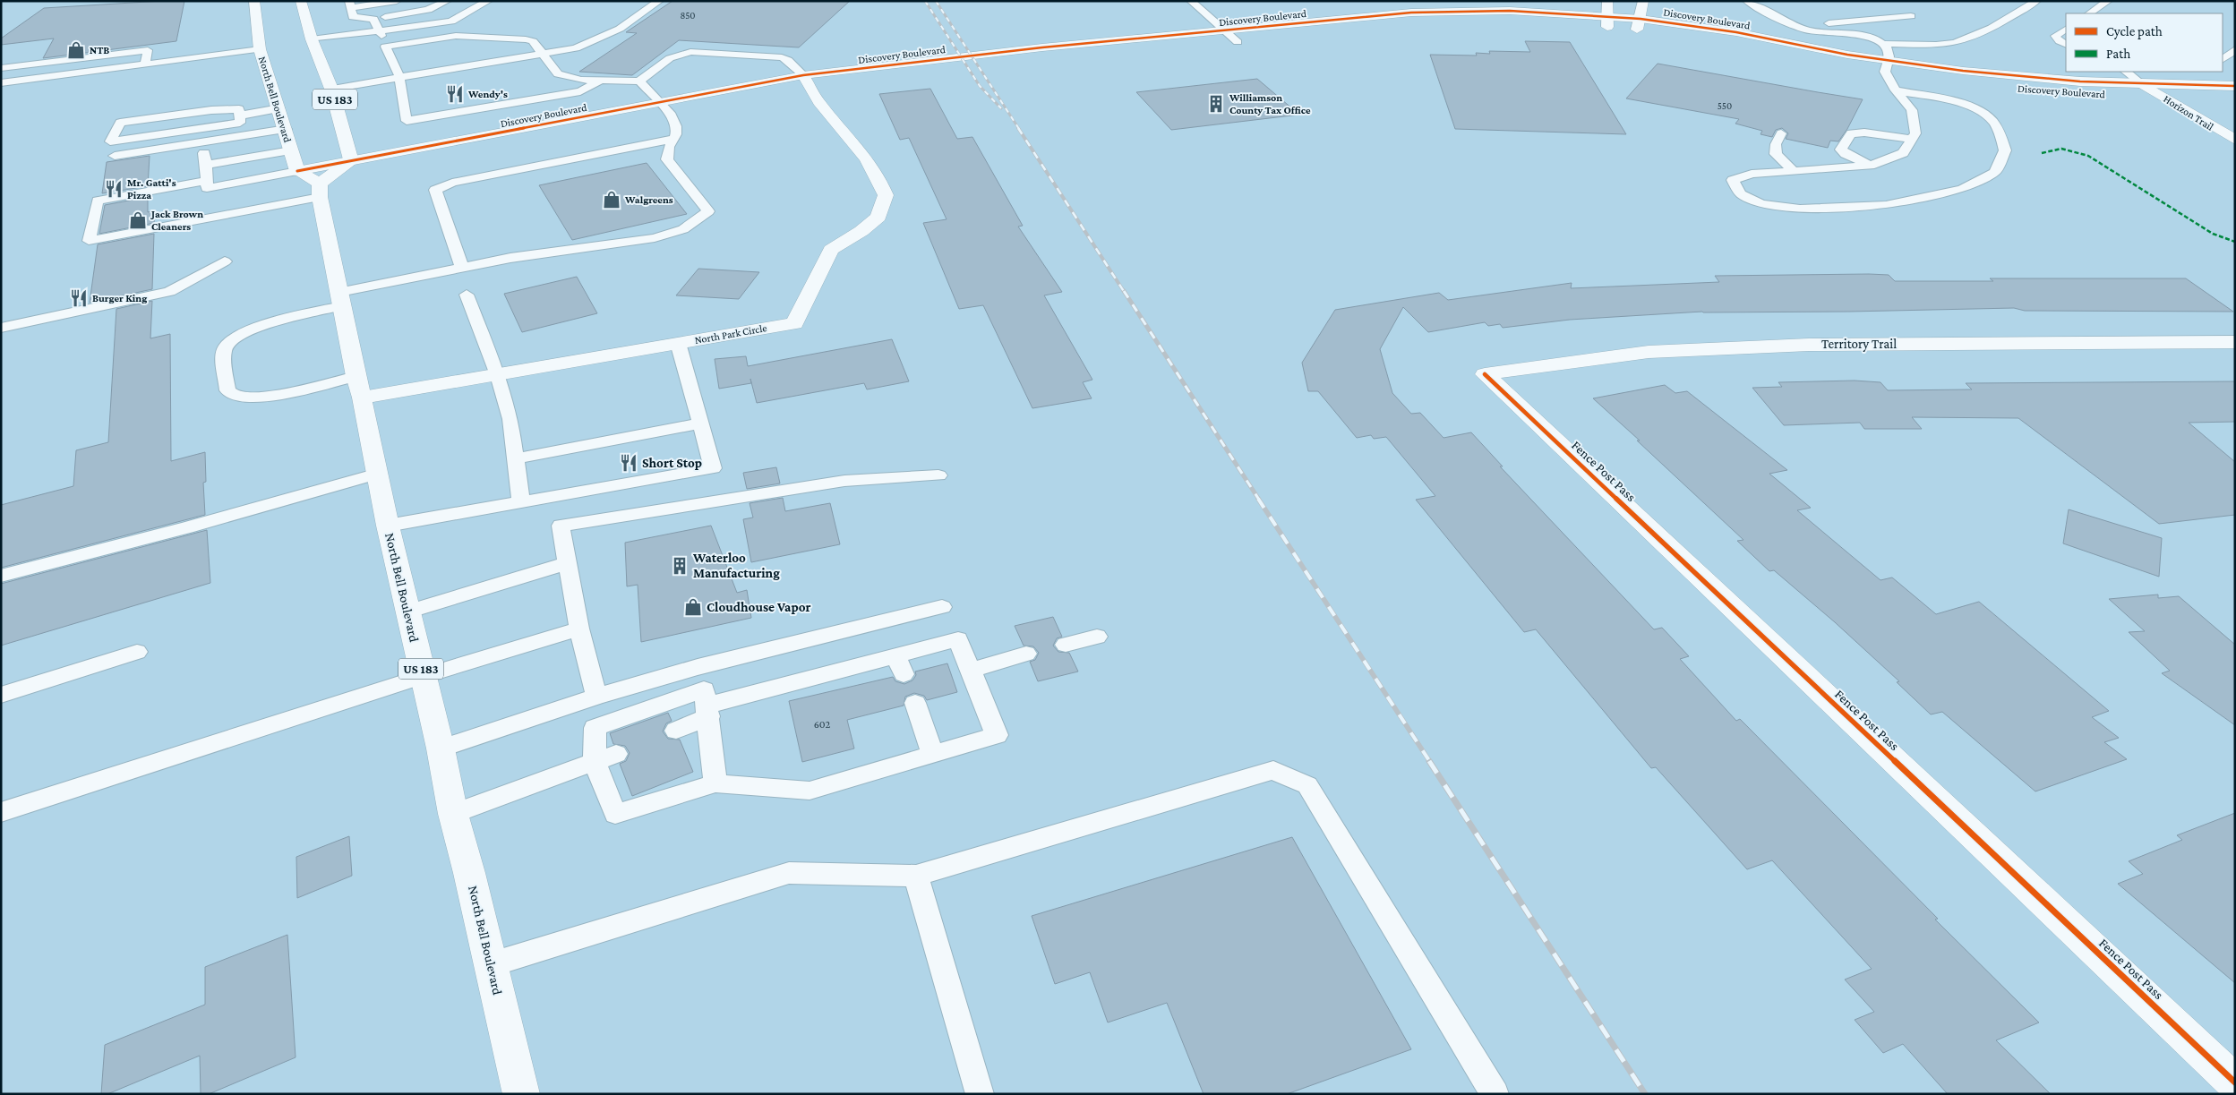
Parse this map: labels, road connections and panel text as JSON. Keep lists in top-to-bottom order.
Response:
{
  "streets": {
    "street": [
      "Discovery Boulevard",
      "North Bell Boulevard",
      "US 183",
      "Horizon Trail",
      "North Park Circle",
      "Territory Trail",
      "Fence Post Pass"
    ]
  },
  "crossings": [
    ["Discovery Boulevard", "North Bell Boulevard"],
    ["Discovery Boulevard", "US 183"],
    ["Discovery Boulevard", "Horizon Trail"],
    ["Discovery Boulevard", "North Park Circle"],
    ["North Bell Boulevard", "North Park Circle"],
    ["Territory Trail", "Fence Post Pass"]
  ],
  "places": {
    "shop": [
      "NTB",
      "Walgreens",
      "Jack Brown Cleaners",
      "Cloudhouse Vapor"
    ],
    "restaurant": [
      "Wendy's",
      "Mr. Gatti's Pizza",
      "Burger King",
      "Short Stop"
    ],
    "building": ["Williamson County Tax Office", "Waterloo Manufacturing"]
  },
  "house_numbers": ["850", "550", "602"],
  "legend": ["Cycle path", "Path"]
}
